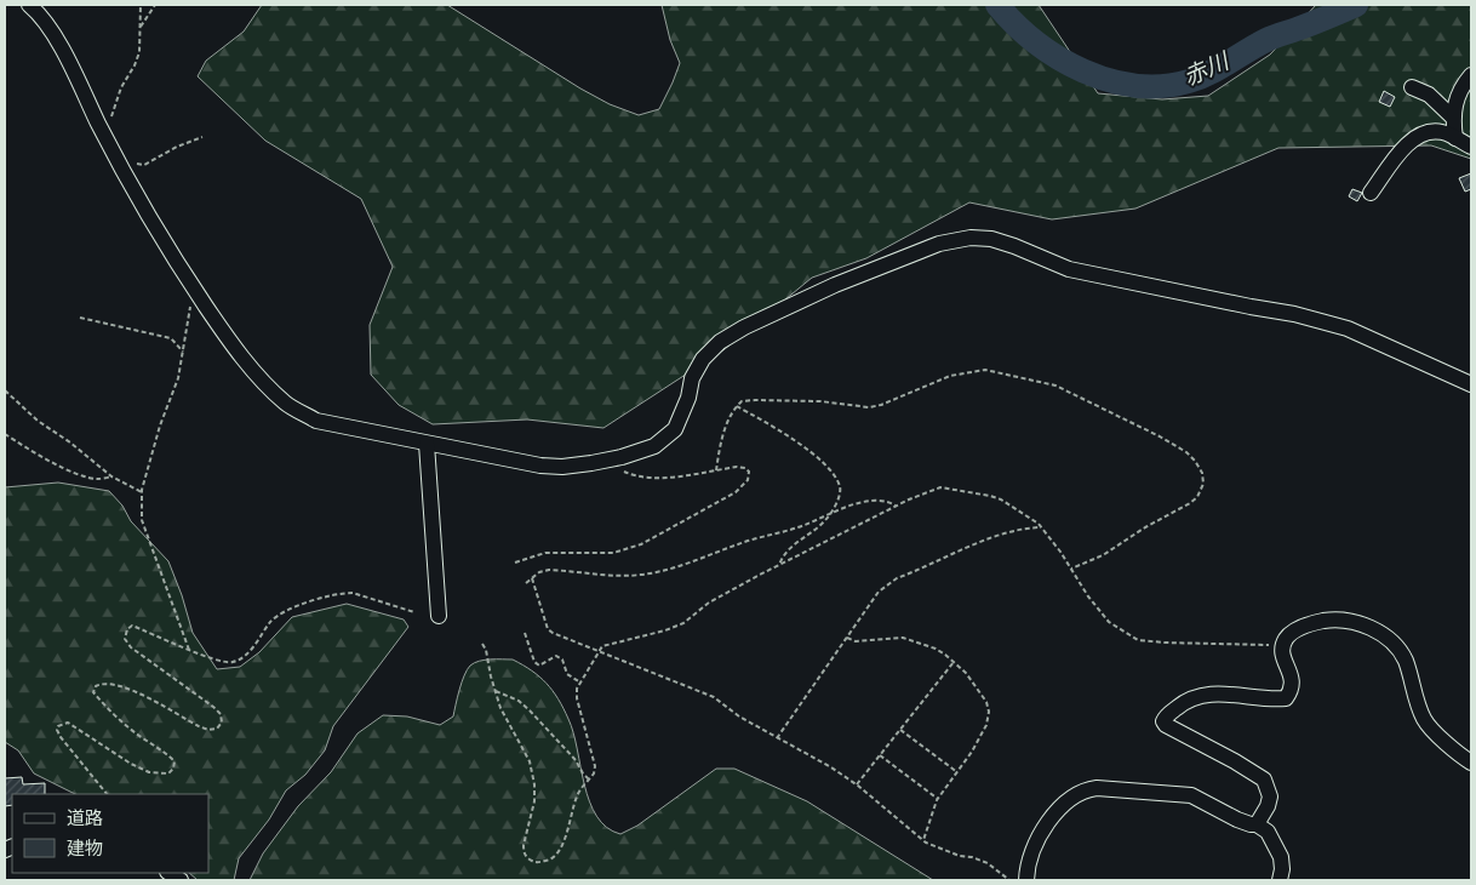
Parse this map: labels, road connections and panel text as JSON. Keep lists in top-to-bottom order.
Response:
{
  "water": ["赤川"],
  "legend": ["道路", "建物"]
}
